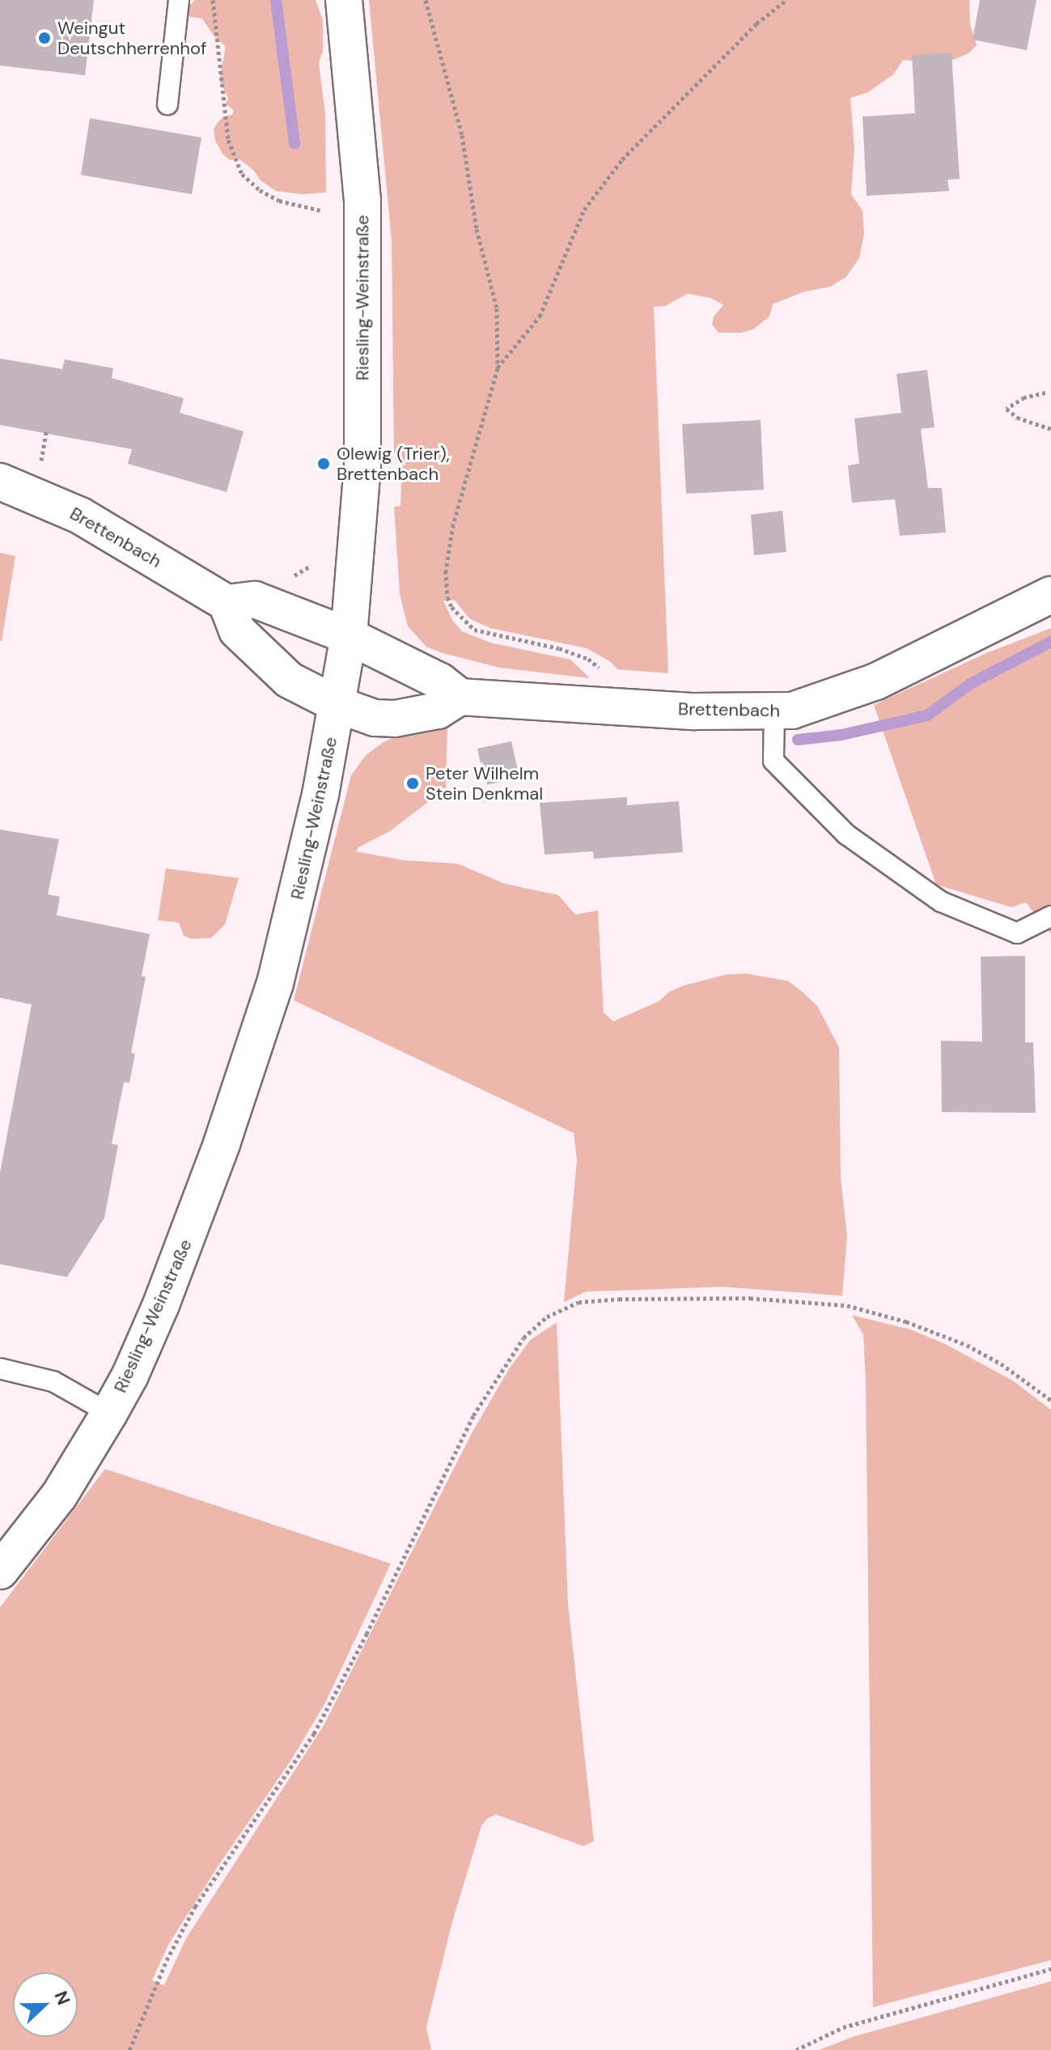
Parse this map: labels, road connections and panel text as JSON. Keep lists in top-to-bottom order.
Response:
{
  "streets": {
    "main road": ["Riesling-Weinstraße", "Brettenbach"]
  },
  "places": ["Weingut Deutschherrenhof", "Olewig (Trier), Brettenbach", "Peter Wilhelm Stein Denkmal"],
  "north": "right"
}
